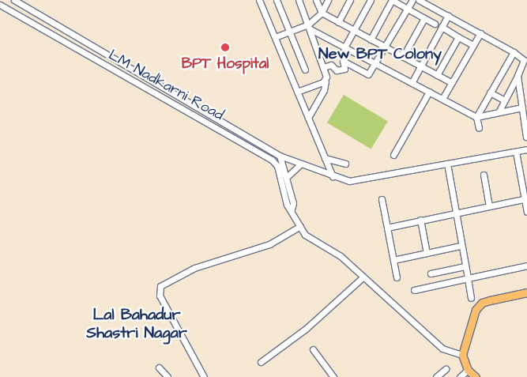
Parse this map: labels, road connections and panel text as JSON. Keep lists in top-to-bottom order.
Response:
{
  "streets": {
    "street": ["LM Nadkarni Road"]
  },
  "districts": ["New BPT Colony", "Lal Bahadur Shastri Nagar"],
  "places": ["BPT Hospital"]
}
